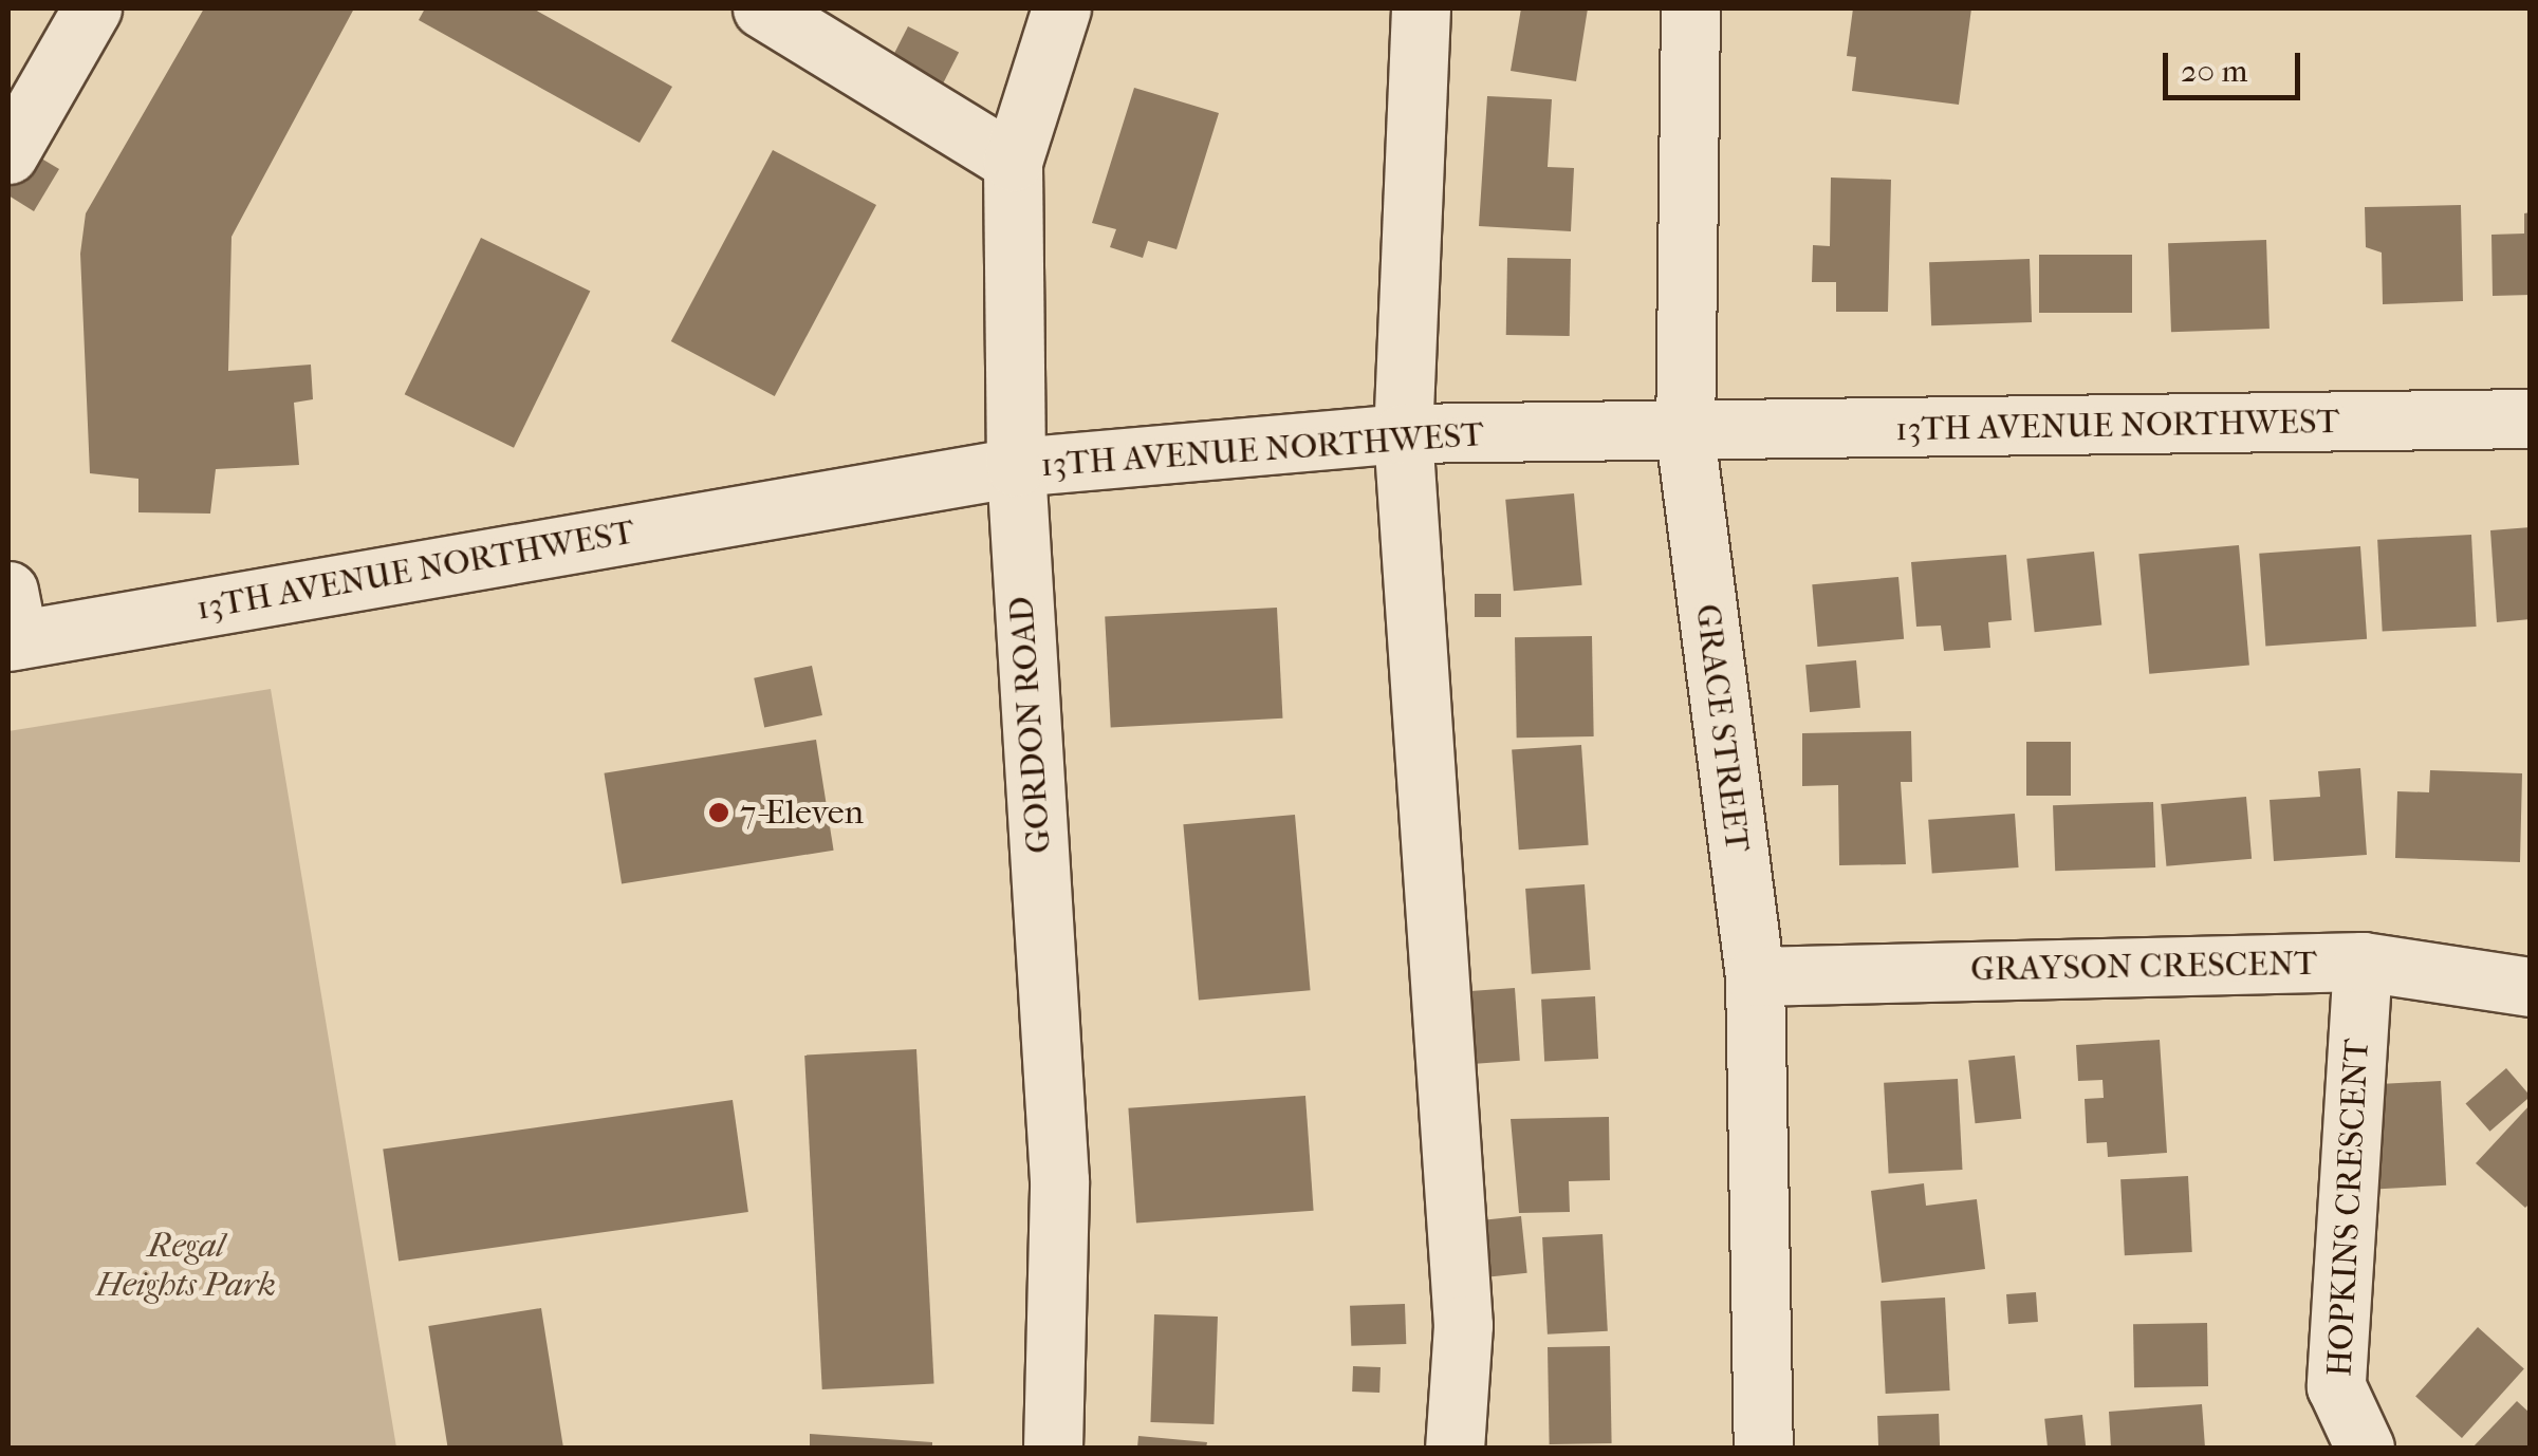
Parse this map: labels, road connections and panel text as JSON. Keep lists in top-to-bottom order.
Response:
{
  "streets": {
    "street": [
      "13TH AVENUE NORTHWEST",
      "GORDON ROAD",
      "GRACE STREET",
      "GRAYSON CRESCENT",
      "HOPKINS CRESCENT"
    ]
  },
  "crossings": [
    ["13TH AVENUE NORTHWEST", "GORDON ROAD"],
    ["13TH AVENUE NORTHWEST", "GRACE STREET"],
    ["GRACE STREET", "GRAYSON CRESCENT"],
    ["GRAYSON CRESCENT", "HOPKINS CRESCENT"]
  ],
  "parks": ["Regal Heights Park"],
  "places": ["7-Eleven"],
  "scale_bar": "20 m"
}
